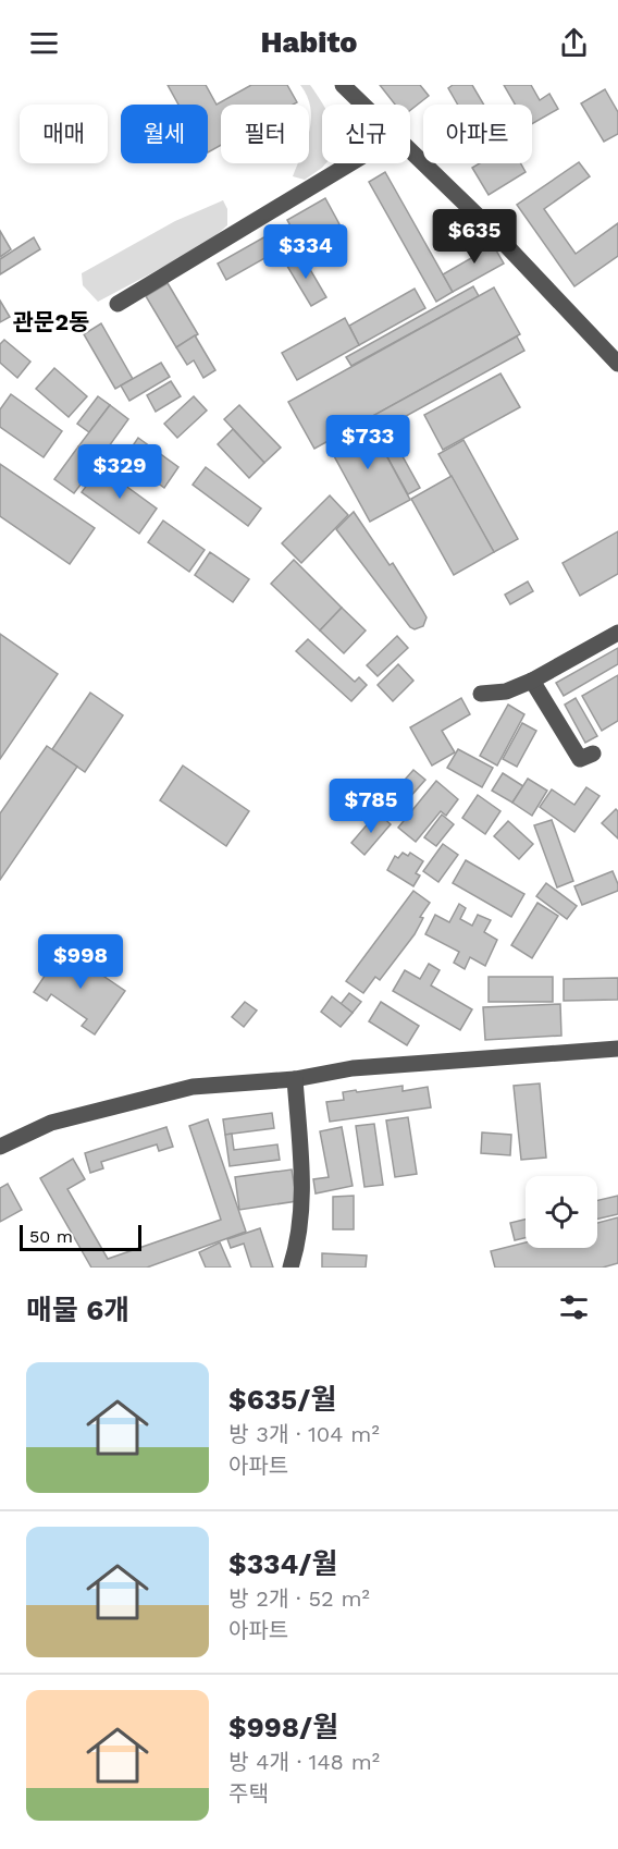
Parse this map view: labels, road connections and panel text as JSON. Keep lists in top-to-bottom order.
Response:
{
  "districts": ["관문2동"],
  "scale_bar": "50 m",
  "page": {
    "header": "Habito",
    "chip": [
      "매매",
      "월세",
      "필터",
      "신규",
      "아파트"
    ],
    "price": [
      "$635",
      "$334",
      "$733",
      "$329",
      "$785",
      "$998"
    ],
    "scale": "50 m",
    "heading": "매물 6개",
    "list": [
      {
        "name": "$635/월",
        "note": "방 3개 · 104 m² · 아파트"
      },
      {
        "name": "$334/월",
        "note": "방 2개 · 52 m² · 아파트"
      },
      {
        "name": "$998/월",
        "note": "방 4개 · 148 m² · 주택"
      }
    ]
  }
}
